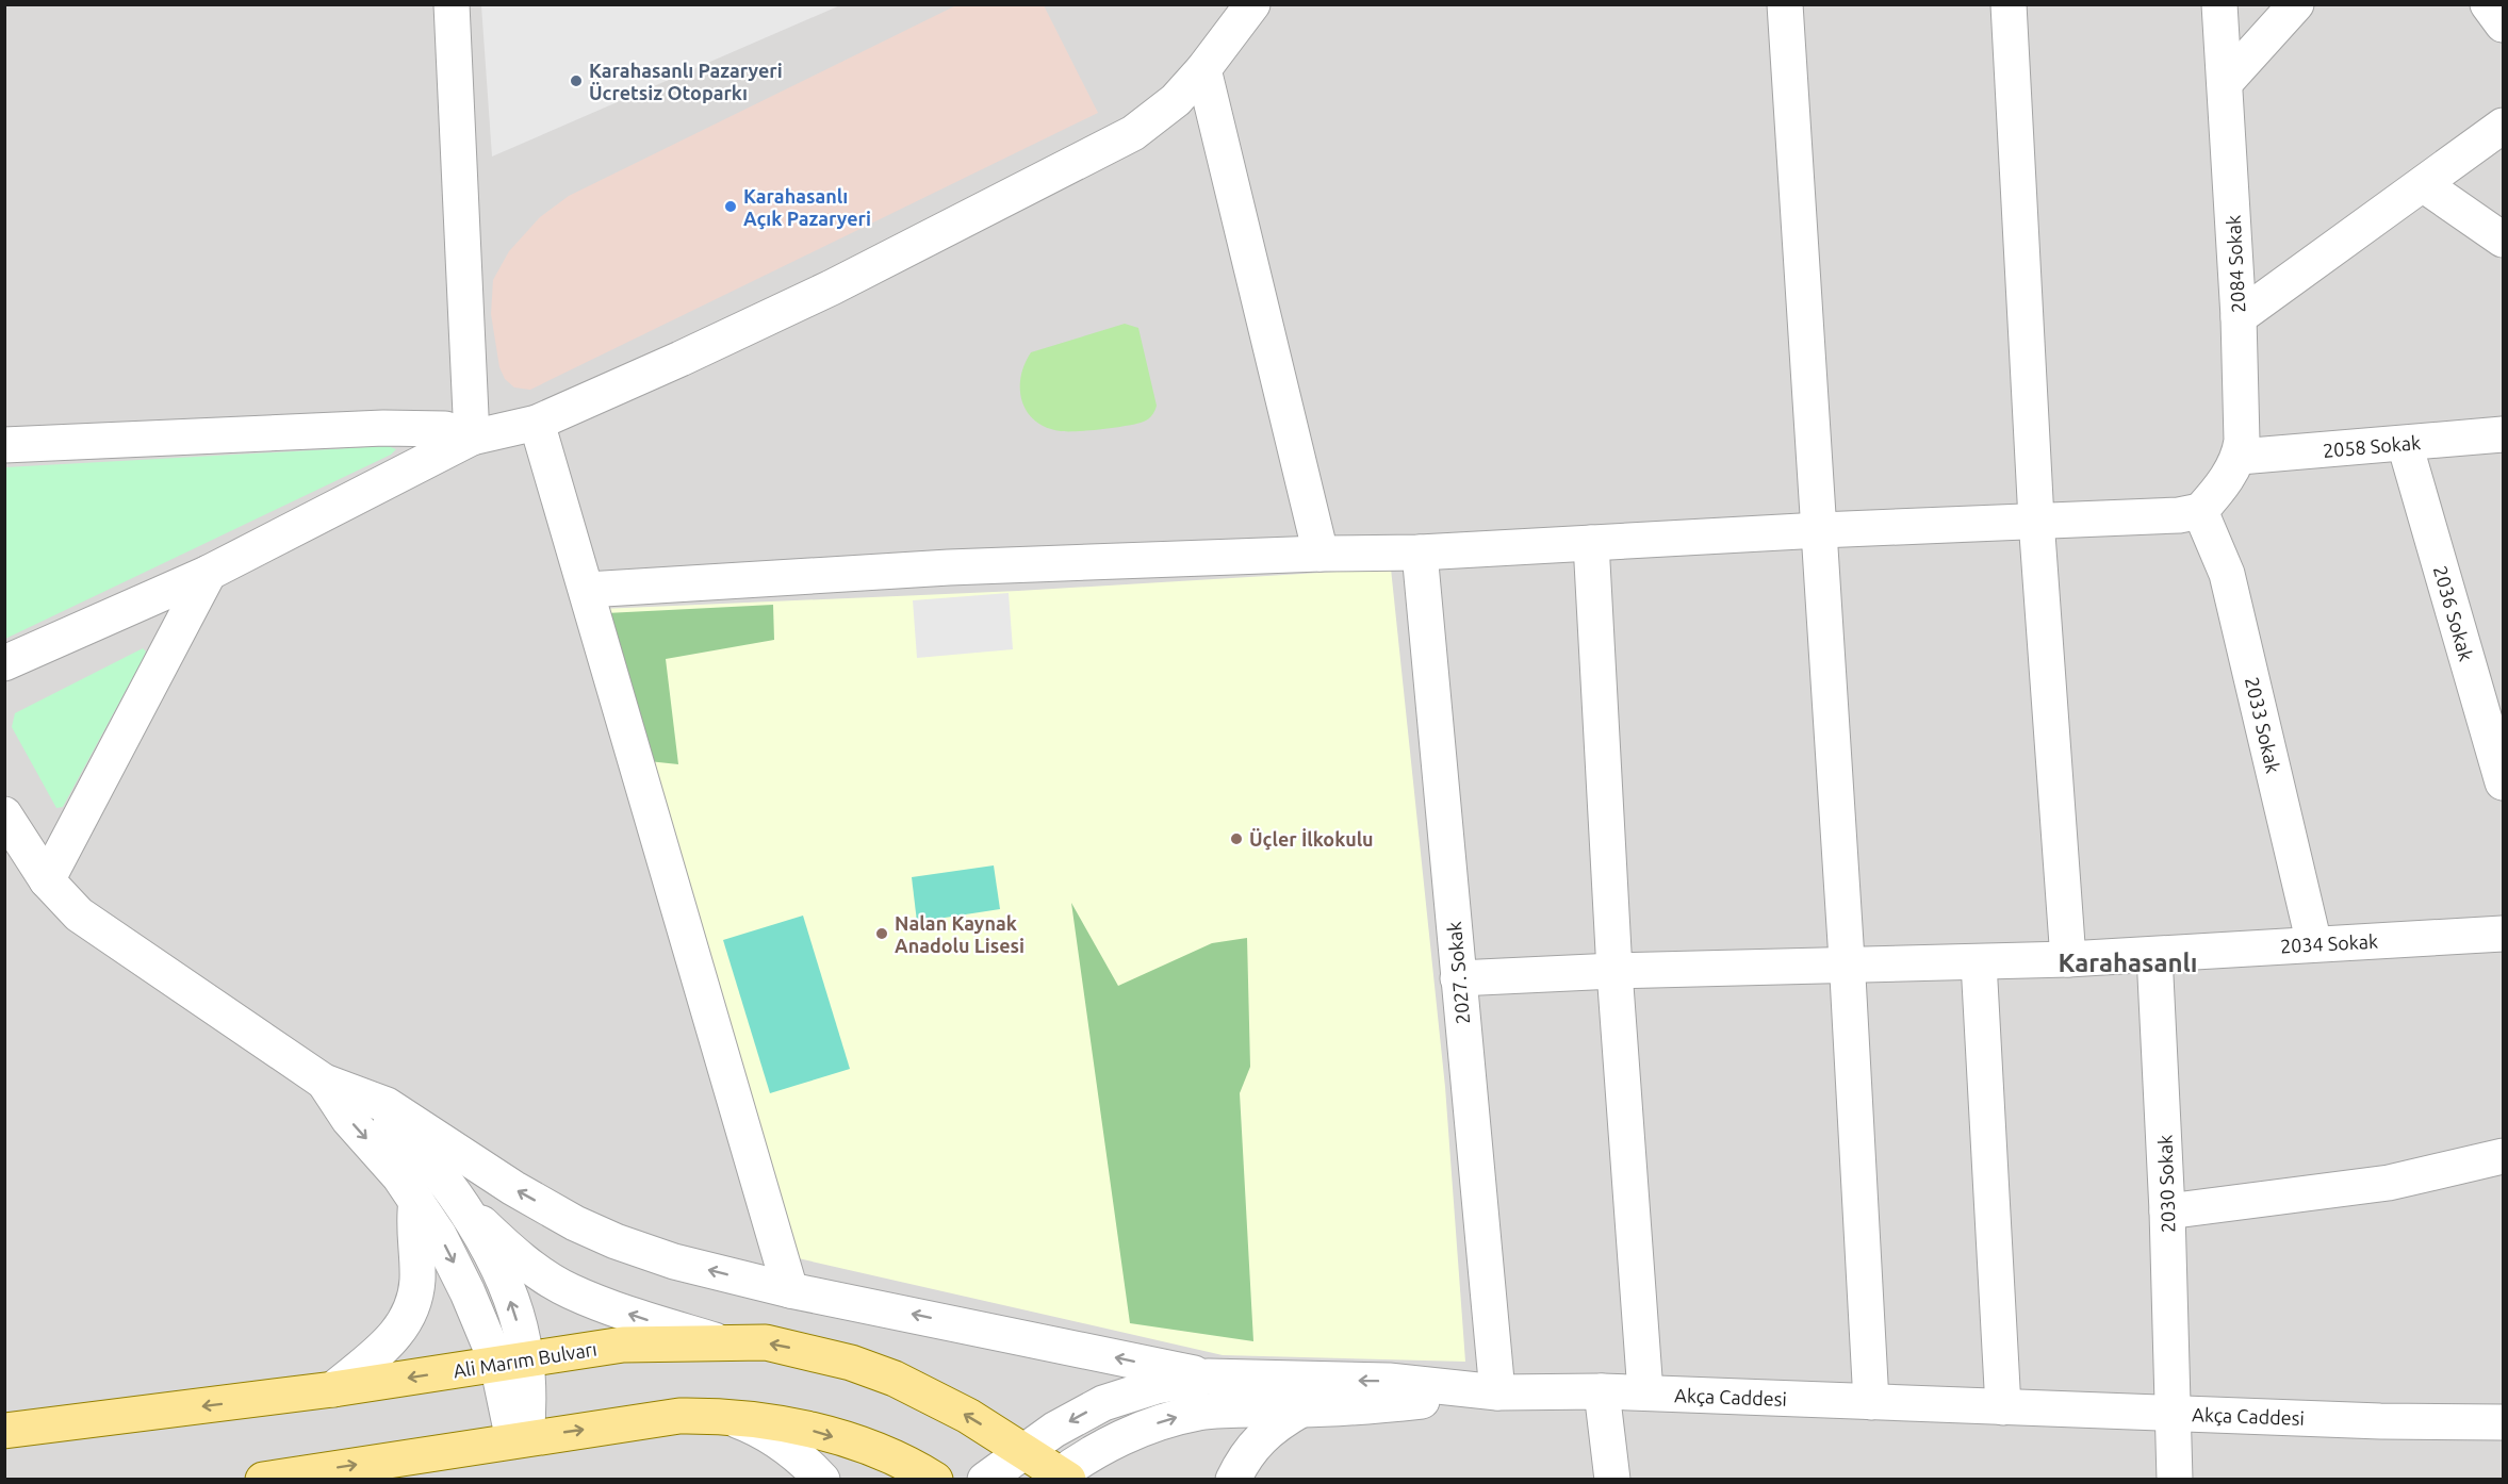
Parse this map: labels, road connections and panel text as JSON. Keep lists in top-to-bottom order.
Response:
{
  "streets": {
    "main road": ["Ali Marım Bulvarı"],
    "street": [
      "2084 Sokak",
      "2058 Sokak",
      "2036 Sokak",
      "2033 Sokak",
      "2034 Sokak",
      "2027. Sokak",
      "2030 Sokak",
      "Akça Caddesi"
    ]
  },
  "crossings": [
    ["2084 Sokak", "2058 Sokak"],
    ["2084 Sokak", "2033 Sokak"],
    ["2058 Sokak", "2036 Sokak"],
    ["2033 Sokak", "2034 Sokak"],
    ["2034 Sokak", "2027. Sokak"],
    ["2034 Sokak", "2030 Sokak"],
    ["2027. Sokak", "Akça Caddesi"],
    ["2030 Sokak", "Akça Caddesi"],
    ["Ali Marım Bulvarı", "Akça Caddesi"]
  ],
  "districts": ["Karahasanlı"],
  "places": [
    "Karahasanlı Pazaryeri Ücretsiz Otoparkı",
    "Karahasanlı Açık Pazaryeri",
    "Üçler İlkokulu",
    "Nalan Kaynak Anadolu Lisesi"
  ]
}
